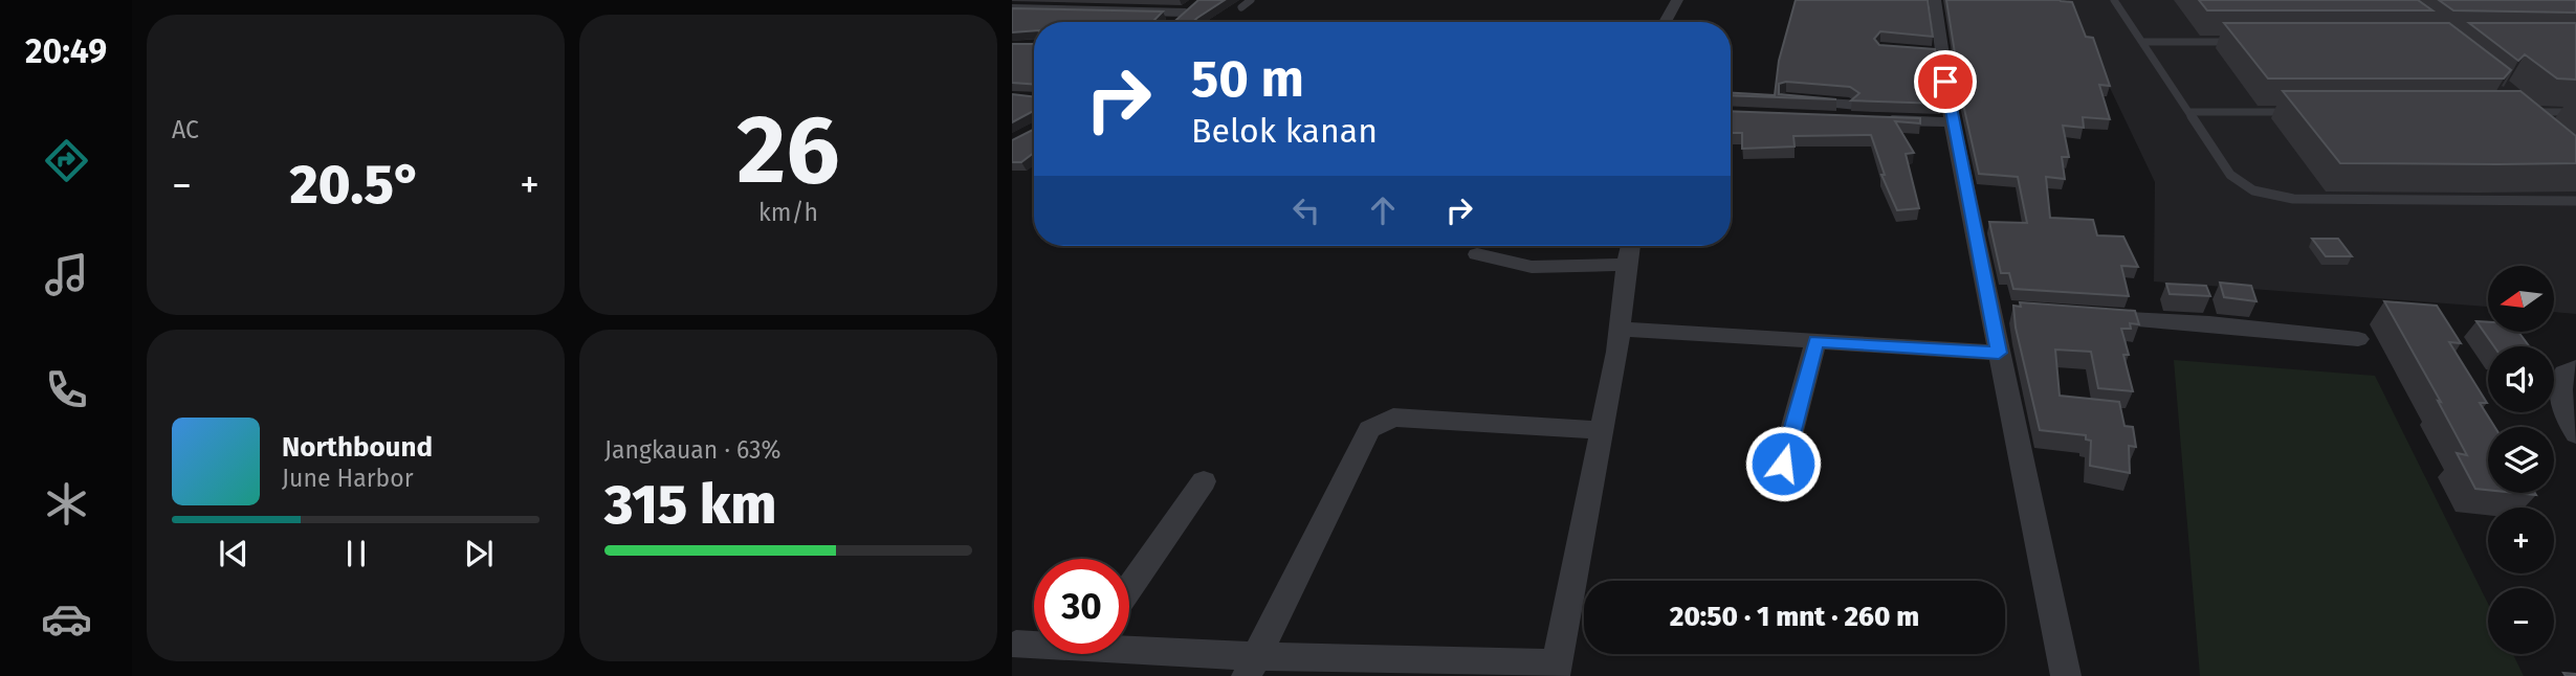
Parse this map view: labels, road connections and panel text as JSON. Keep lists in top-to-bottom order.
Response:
{
  "north": "left",
  "page": {
    "tabs": "20:49",
    "tile": [
      "AC",
      ["26", "km/h"],
      ["Jangkauan · 63%", "315 km"]
    ],
    "turn": ["50 m", "Belok kanan"],
    "heat": ["−", "20.5°", "+"],
    "map_buttons": ["+", "−"],
    "song": ["Northbound", "June Harbor"],
    "limit": "30",
    "trip": "20:50 · 1 mnt · 260 m"
  }
}
